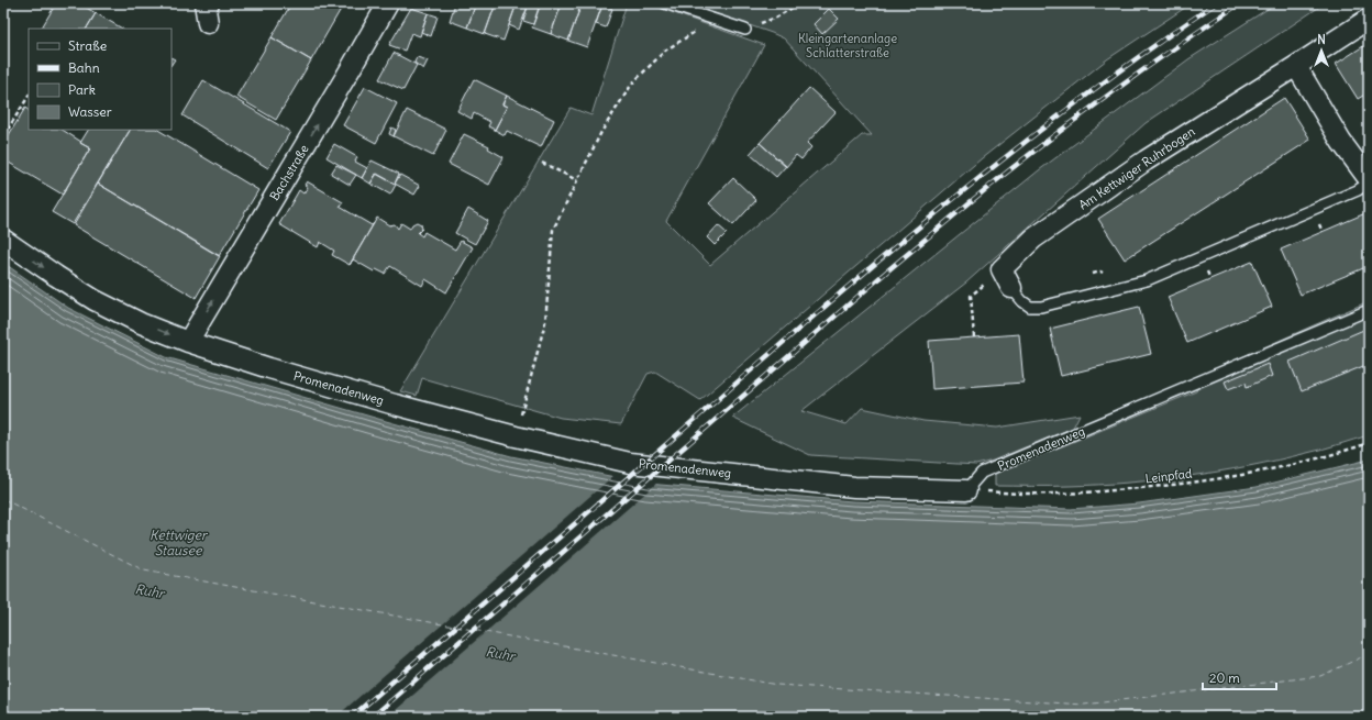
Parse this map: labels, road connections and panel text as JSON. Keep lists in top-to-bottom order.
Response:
{
  "streets": {
    "street": ["Am Kettwiger Ruhrbogen", "Bachstraße", "Promenadenweg"],
    "path": ["Leinpfad"]
  },
  "crossings": [
    ["Bachstraße", "Promenadenweg"],
    ["Promenadenweg", "Leinpfad"]
  ],
  "one_way": ["Bachstraße"],
  "water": ["Kettwiger Stausee", "Ruhr"],
  "parks": ["Kleingartenanlage Schlatterstraße"],
  "legend": [
    "Straße",
    "Bahn",
    "Park",
    "Wasser"
  ],
  "scale_bar": "20 m",
  "north": "top"
}
